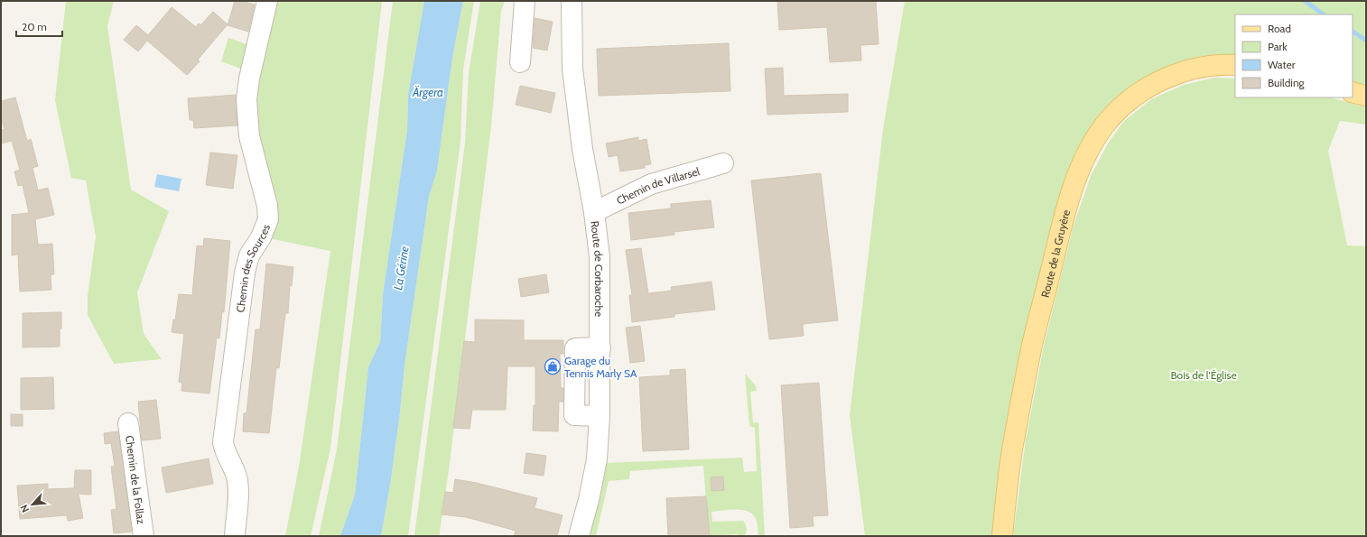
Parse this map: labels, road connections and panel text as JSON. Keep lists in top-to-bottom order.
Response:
{
  "streets": {
    "main road": ["Route de la Gruyère"],
    "street": [
      "Chemin de Villarsel",
      "Chemin des Sources",
      "Route de Corbaroche",
      "Chemin de la Follaz"
    ]
  },
  "crossings": [
    ["Chemin de Villarsel", "Route de Corbaroche"]
  ],
  "water": ["Ärgera", "La Gérine"],
  "parks": ["Bois de l'Église"],
  "places": {
    "shop": ["Garage du Tennis Marly SA"]
  },
  "legend": [
    "Road",
    "Park",
    "Water",
    "Building"
  ],
  "scale_bar": "20 m",
  "north": "bottom left"
}
